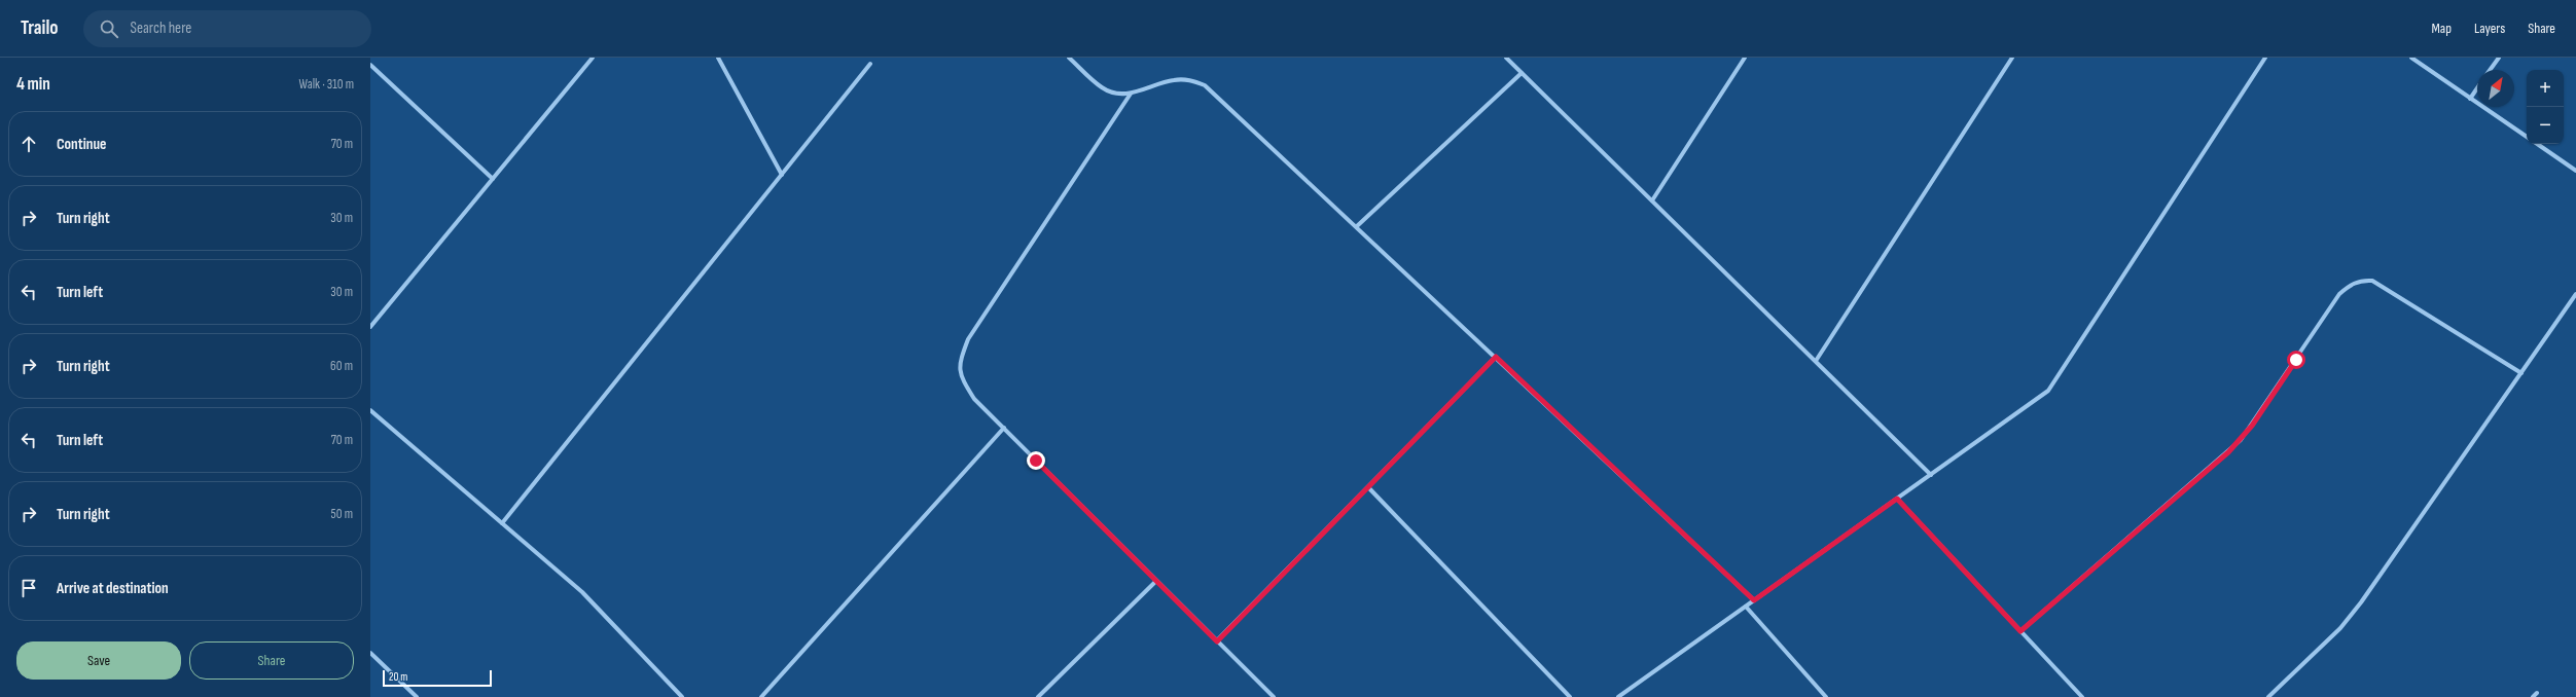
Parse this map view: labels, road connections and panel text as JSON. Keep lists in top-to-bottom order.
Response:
{
  "scale_bar": "20 m",
  "north": "top right",
  "page": {
    "header": "Trailo",
    "search": "Search here",
    "nav": ["Map", "Layers", "Share"],
    "heading": ["4 min", "Walk · 310 m"],
    "map_buttons": ["+", "−"],
    "list": [
      ["Continue", "70 m"],
      ["Turn right", "30 m"],
      ["Turn left", "30 m"],
      ["Turn right", "60 m"],
      ["Turn left", "70 m"],
      ["Turn right", "50 m"],
      "Arrive at destination"
    ],
    "buttons": ["Save", "Share"],
    "scale": "20 m"
  }
}
